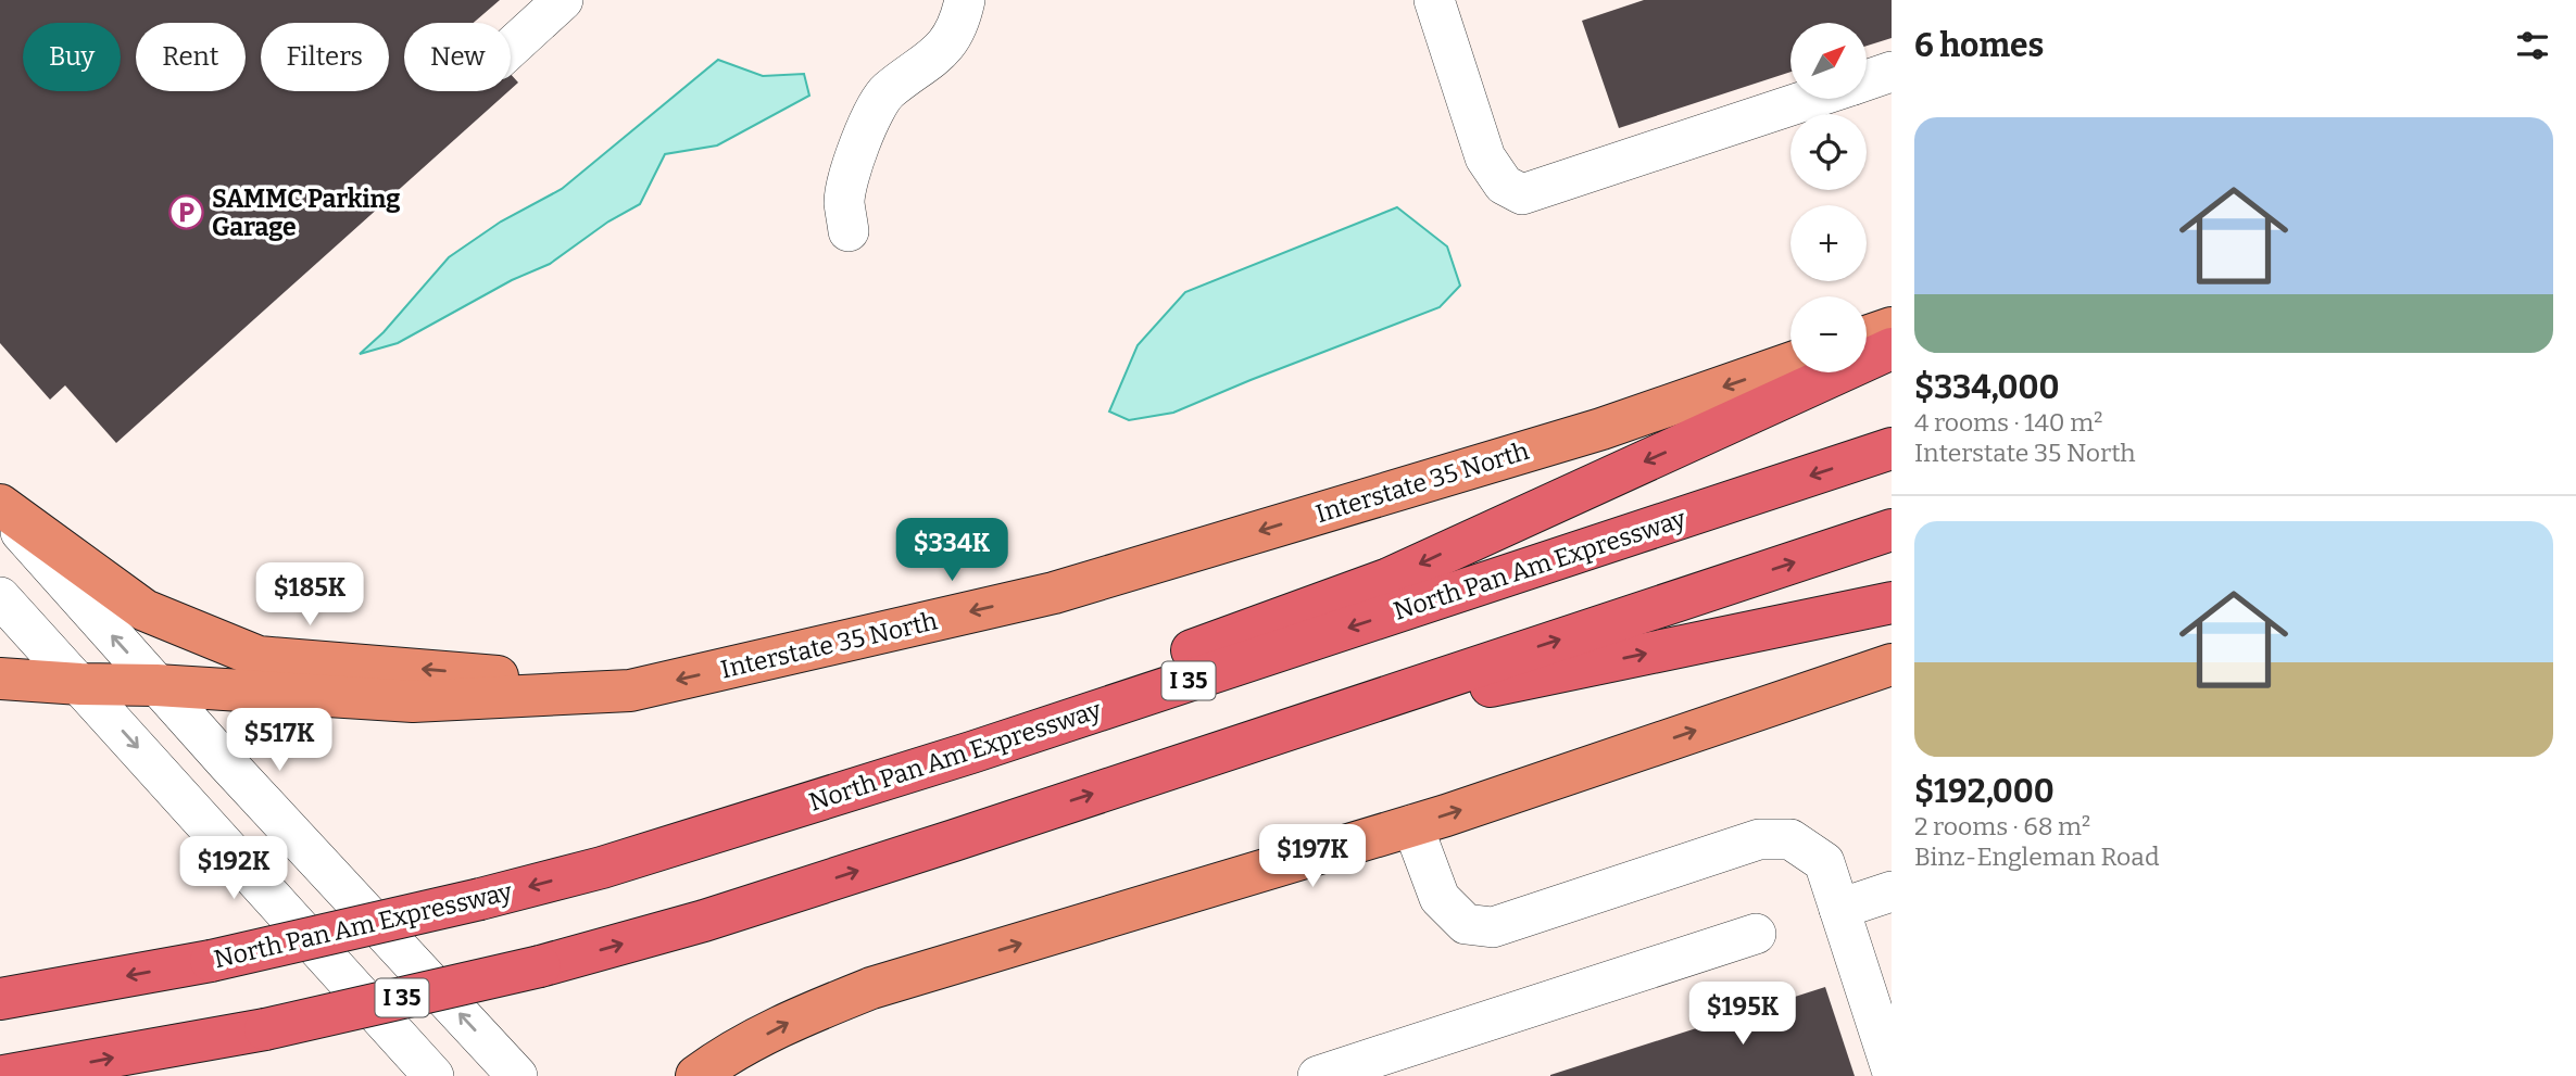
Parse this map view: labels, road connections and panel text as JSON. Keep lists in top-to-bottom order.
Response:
{
  "streets": {
    "highway": ["North Pan Am Expressway", "I 35"],
    "main road": ["Interstate 35 North"]
  },
  "places": {
    "parking": ["SAMMC Parking Garage"]
  },
  "north": "top right",
  "page": {
    "heading": "6 homes",
    "map_buttons": ["+", "−"],
    "chip": [
      "Buy",
      "Rent",
      "Filters",
      "New"
    ],
    "list": [
      {
        "name": "$334,000",
        "note": "4 rooms · 140 m² · Interstate 35 North"
      },
      {
        "name": "$192,000",
        "note": "2 rooms · 68 m² · Binz-Engleman Road"
      }
    ],
    "price": [
      "$334K",
      "$185K",
      "$517K",
      "$197K",
      "$192K",
      "$195K"
    ]
  }
}
